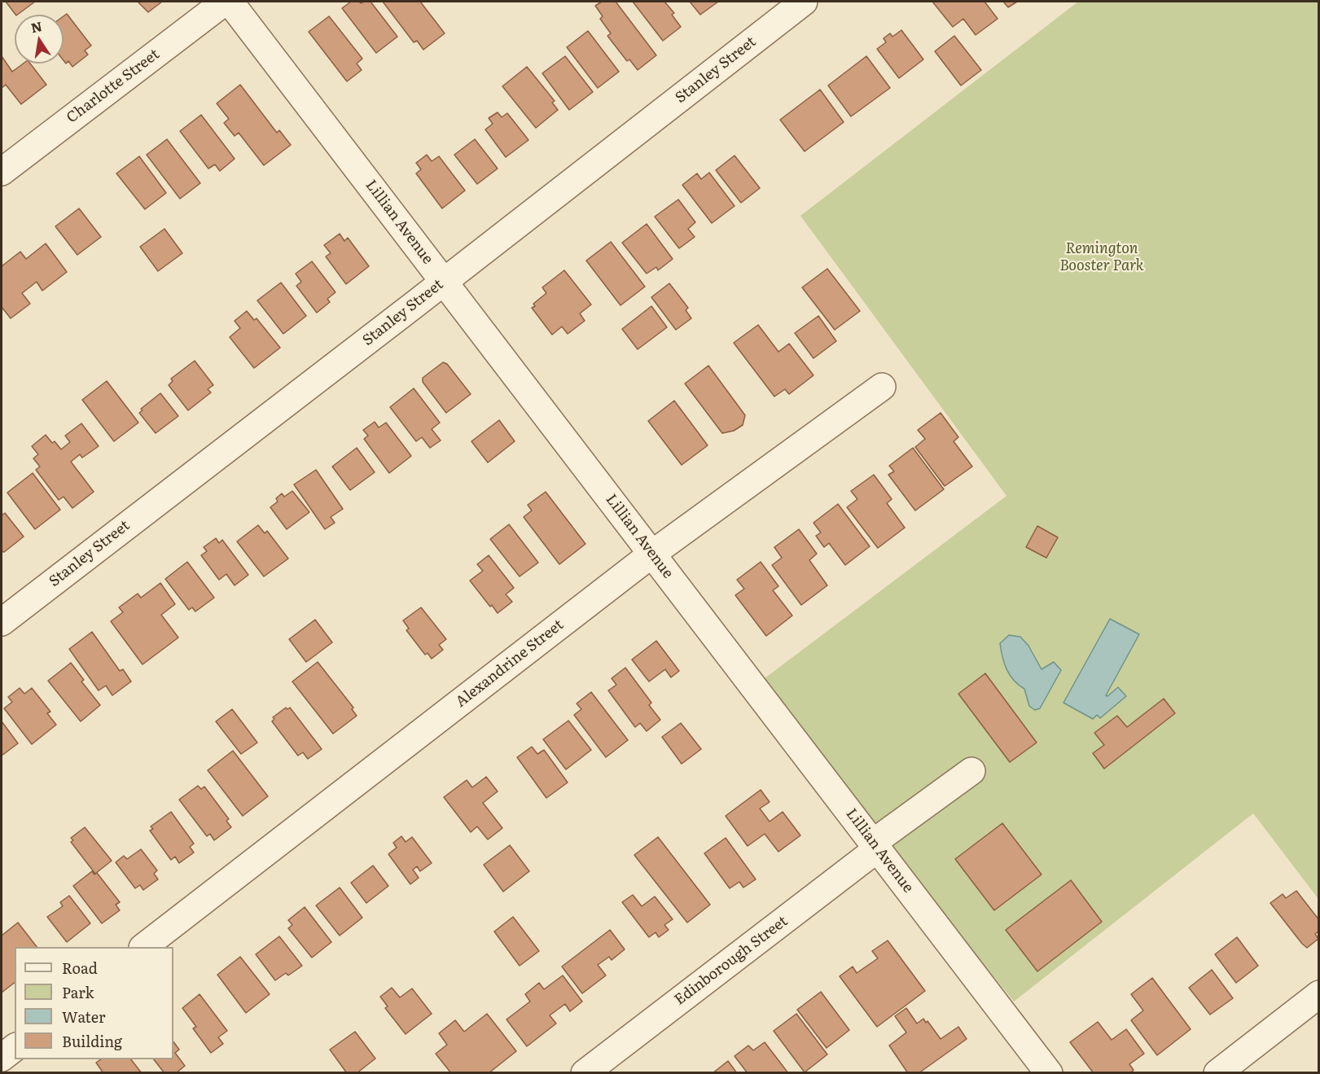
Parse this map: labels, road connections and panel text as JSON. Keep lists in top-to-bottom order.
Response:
{
  "streets": {
    "street": [
      "Stanley Street",
      "Charlotte Street",
      "Lillian Avenue",
      "Alexandrine Street",
      "Edinborough Street"
    ]
  },
  "crossings": [
    ["Stanley Street", "Lillian Avenue"],
    ["Lillian Avenue", "Alexandrine Street"],
    ["Lillian Avenue", "Edinborough Street"]
  ],
  "parks": ["Remington Booster Park"],
  "legend": [
    "Road",
    "Park",
    "Water",
    "Building"
  ],
  "north": "top"
}
